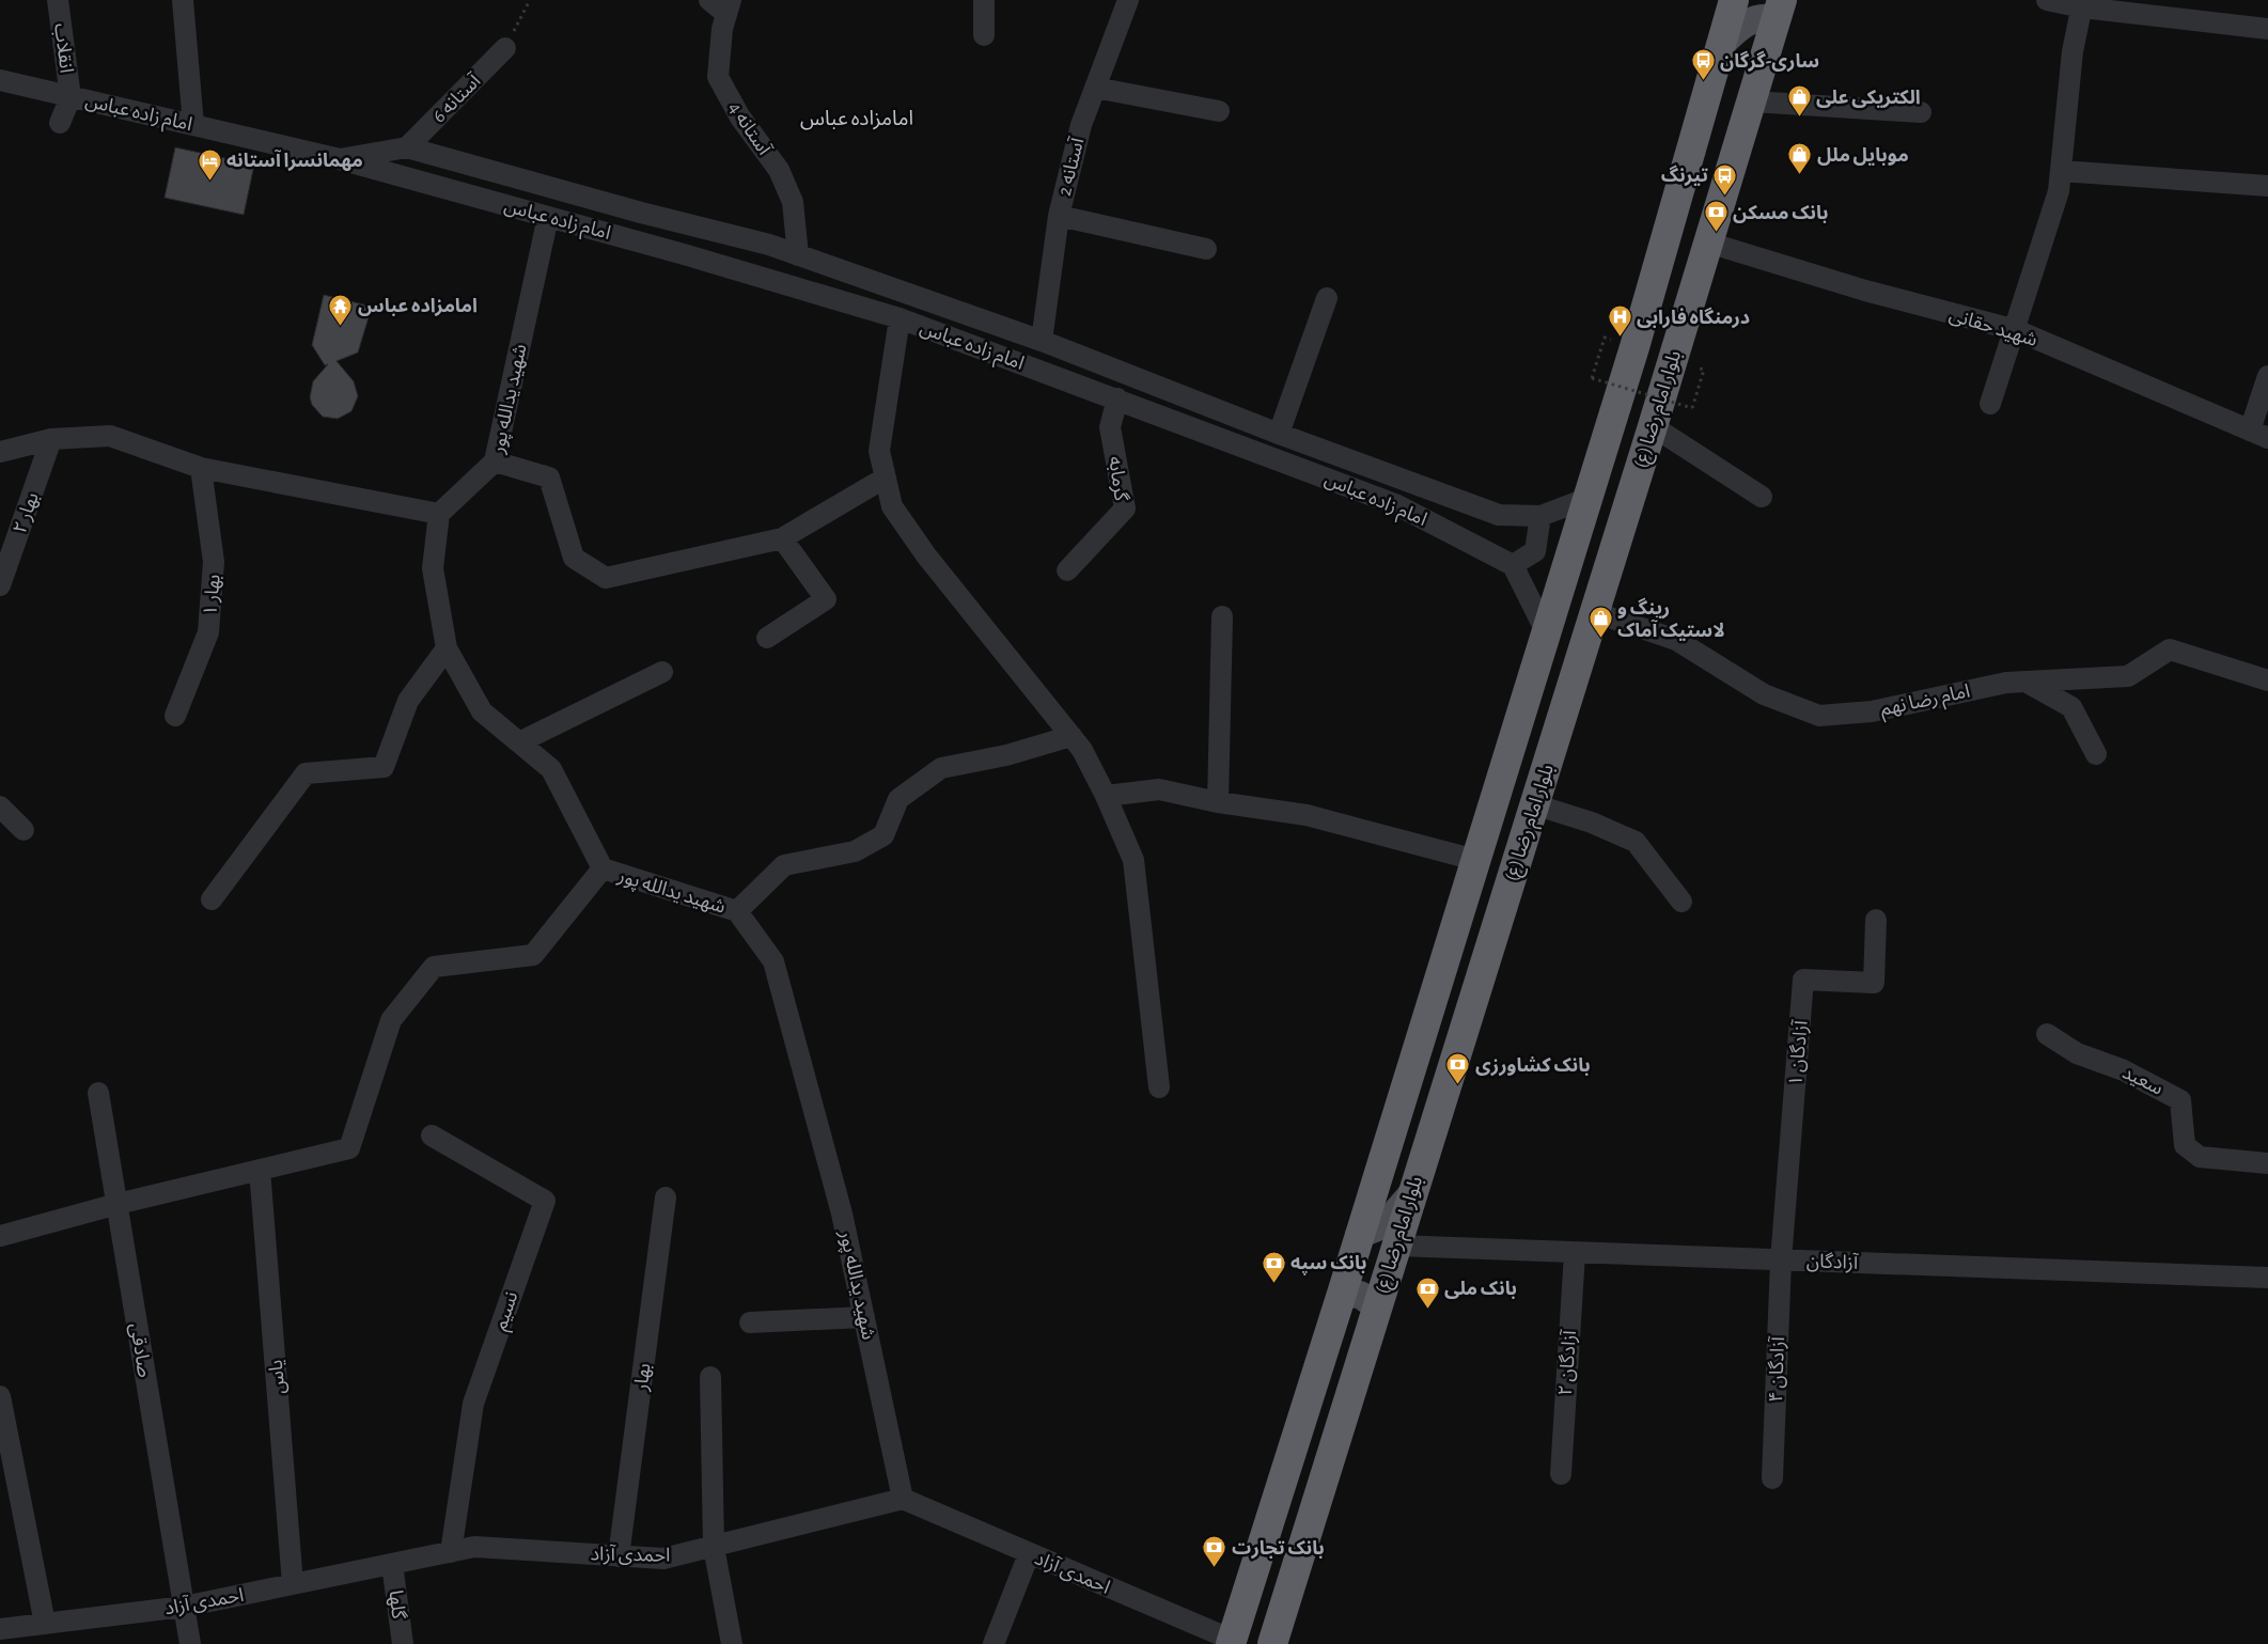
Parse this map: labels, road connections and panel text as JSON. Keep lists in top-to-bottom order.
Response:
{
  "streets": {
    "highway": ["بلوار امام رضا (ع)"],
    "street": [
      "انقلاب",
      "آستانه 6",
      "امام زاده عباس",
      "آستانه 4",
      "آستانه 2",
      "شهید حقانی",
      "شهید یدالله پور",
      "گرمابه",
      "بهار ۲",
      "بهار ۱",
      "امام رضا نهم",
      "آزادگان ۱",
      "سعید",
      "آزادگان",
      "نسیم",
      "صادقی",
      "آزادگان ۲",
      "آزادگان ۴",
      "یاس",
      "بهار",
      "احمدی آزاد",
      "گلها"
    ]
  },
  "crossings": [
    ["انقلاب", "امام زاده عباس"],
    ["آستانه 6", "امام زاده عباس"],
    ["امام زاده عباس", "آستانه 4"],
    ["امام زاده عباس", "آستانه 2"],
    ["امام زاده عباس", "شهید یدالله پور"],
    ["امام زاده عباس", "بلوار امام رضا (ع)"],
    ["امام زاده عباس", "گرمابه"],
    ["شهید حقانی", "بلوار امام رضا (ع)"],
    ["شهید یدالله پور", "احمدی آزاد"],
    ["بلوار امام رضا (ع)", "امام رضا نهم"],
    ["بلوار امام رضا (ع)", "آزادگان"],
    ["بلوار امام رضا (ع)", "احمدی آزاد"],
    ["آزادگان ۱", "آزادگان"],
    ["آزادگان ۱", "آزادگان ۴"],
    ["آزادگان", "آزادگان ۲"],
    ["آزادگان", "آزادگان ۴"],
    ["نسیم", "احمدی آزاد"],
    ["صادقی", "احمدی آزاد"],
    ["یاس", "احمدی آزاد"],
    ["بهار", "احمدی آزاد"],
    ["احمدی آزاد", "گلها"]
  ],
  "districts": ["امامزاده عباس"],
  "places": {
    "bus stop": ["ساری-گرگان", "تیرنگ"],
    "shop": ["الکتریکی علی", "موبایل ملل", "رینگ و لاستیک آماک"],
    "hotel": ["مهمانسرا آستانه"],
    "bank": [
      "بانک مسکن",
      "بانک کشاورزی",
      "بانک سپه",
      "بانک ملی",
      "بانک تجارت"
    ],
    "temple": ["امامزاده عباس"],
    "hospital": ["درمنگاه فارابی"]
  }
}
